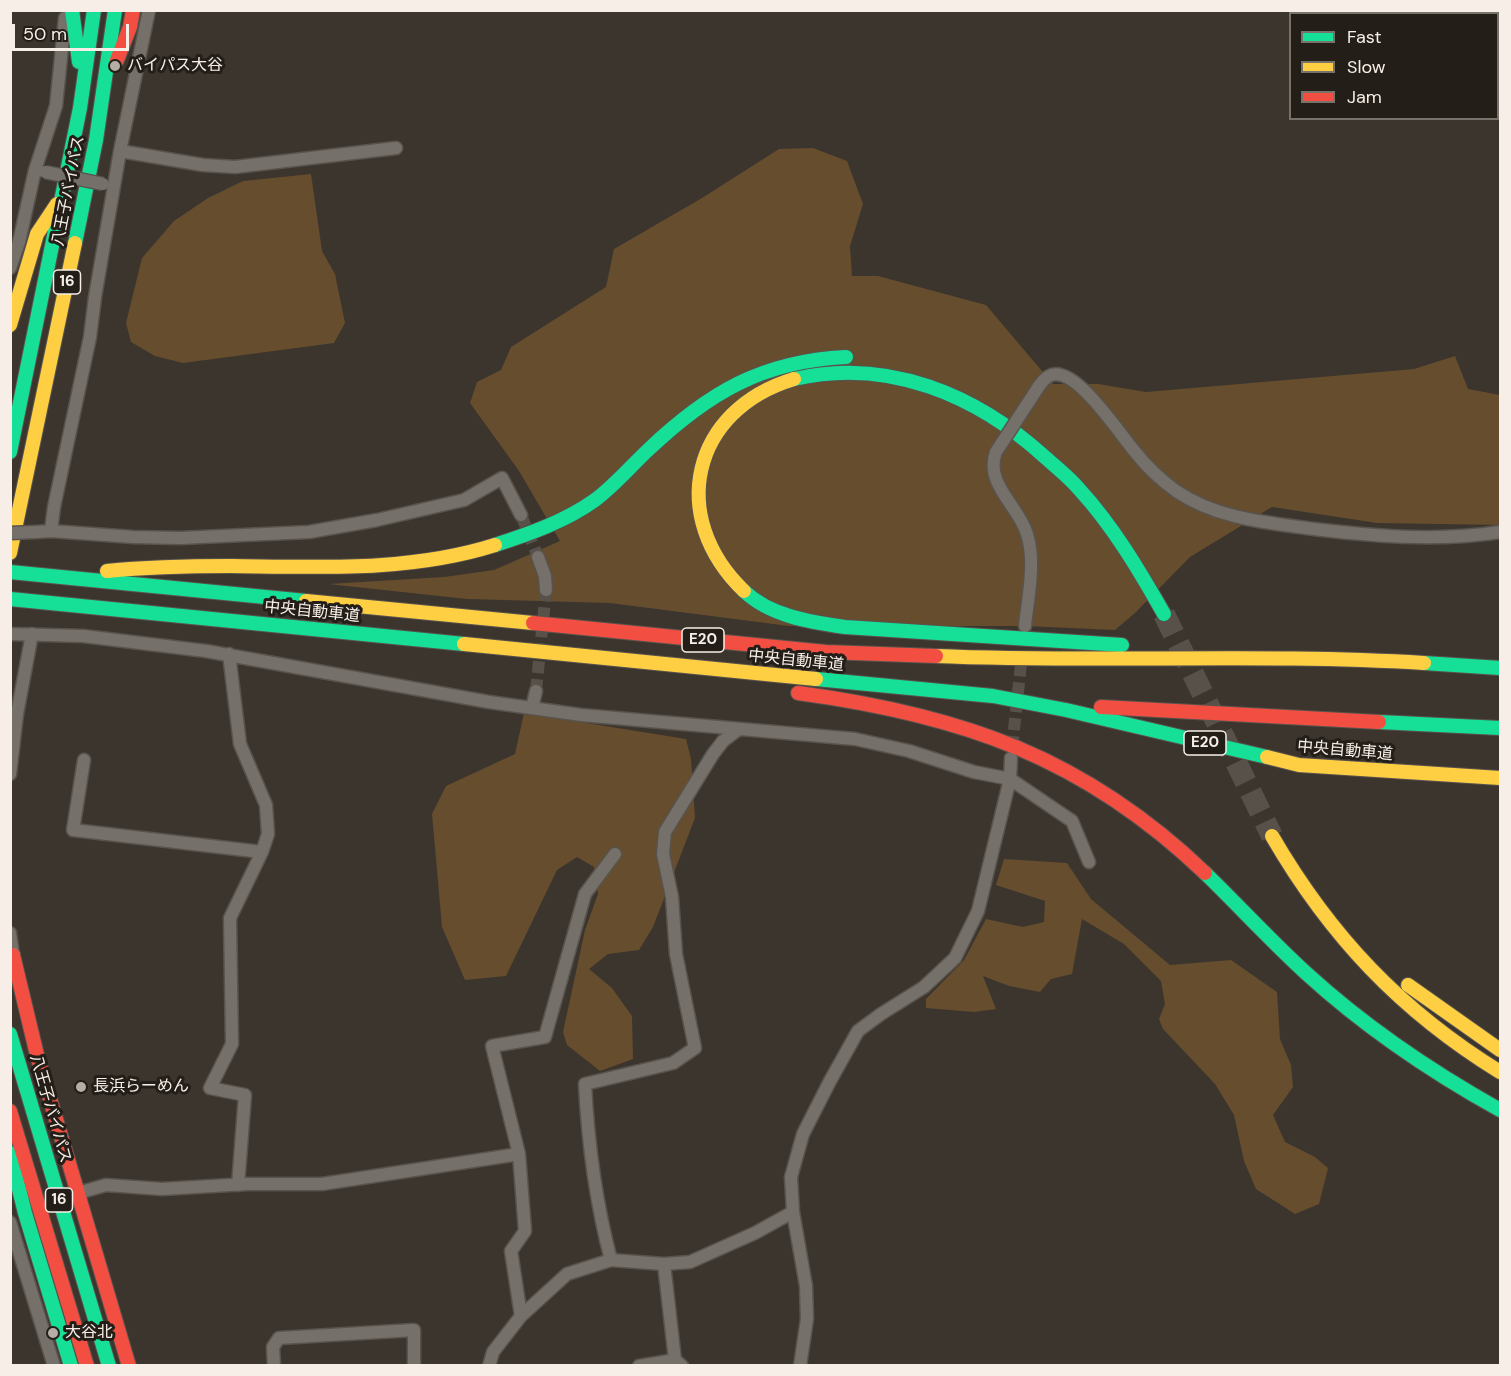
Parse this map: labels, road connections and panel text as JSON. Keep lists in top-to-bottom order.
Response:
{
  "streets": {
    "main road": [
      "八王子バイパス",
      "16",
      "中央自動車道",
      "E20"
    ]
  },
  "crossings": [
    ["八王子バイパス", "16"]
  ],
  "places": ["バイパス大谷", "長浜らーめん", "大谷北"],
  "legend": ["Fast", "Slow", "Jam"],
  "scale_bar": "50 m"
}
